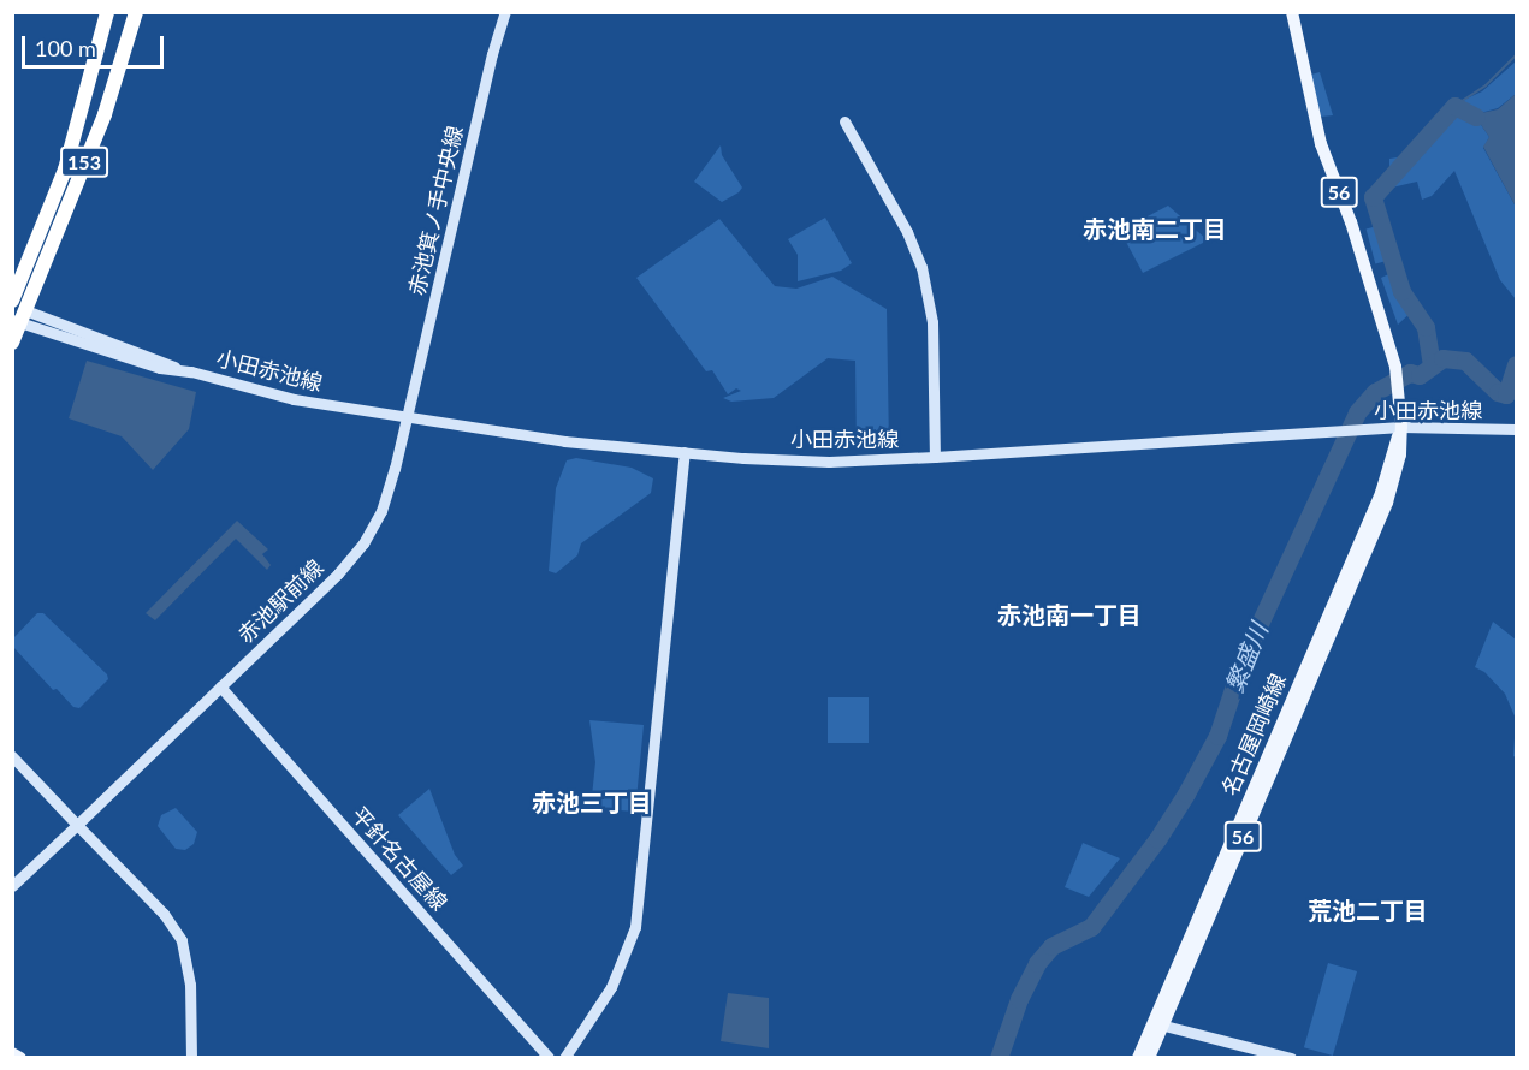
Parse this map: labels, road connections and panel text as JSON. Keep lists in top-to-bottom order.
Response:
{
  "streets": {
    "highway": ["153"],
    "main road": ["56", "名古屋岡崎線"],
    "street": [
      "赤池箕ノ手中央線",
      "小田赤池線",
      "赤池駅前線",
      "平針名古屋線"
    ]
  },
  "crossings": [
    ["153", "小田赤池線"],
    ["赤池箕ノ手中央線", "小田赤池線"],
    ["赤池箕ノ手中央線", "赤池駅前線"],
    ["小田赤池線", "赤池駅前線"],
    ["小田赤池線", "名古屋岡崎線"],
    ["赤池駅前線", "平針名古屋線"]
  ],
  "districts": [
    "赤池南二丁目",
    "赤池南一丁目",
    "赤池三丁目",
    "荒池二丁目"
  ],
  "water": ["繁盛川"],
  "scale_bar": "100 m"
}
